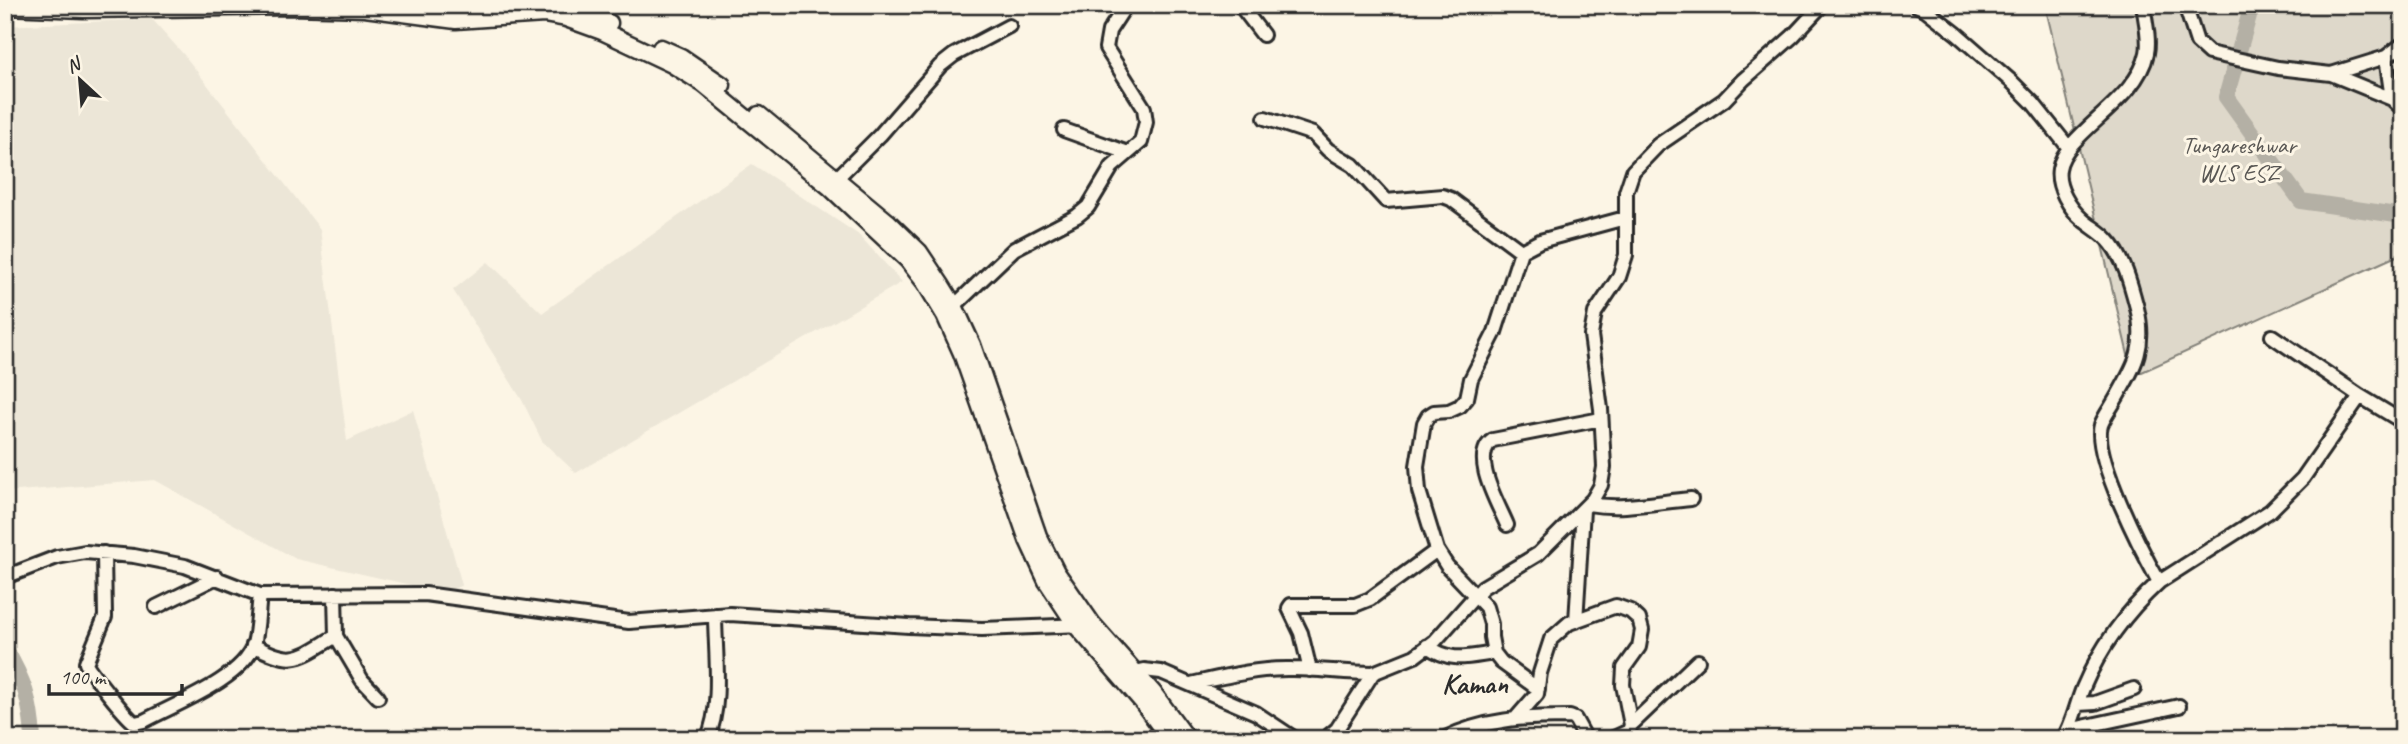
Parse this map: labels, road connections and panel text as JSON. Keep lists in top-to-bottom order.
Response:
{
  "districts": ["Kaman"],
  "parks": ["Tungareshwar WLS ESZ"],
  "scale_bar": "100 m",
  "north": "top left"
}
